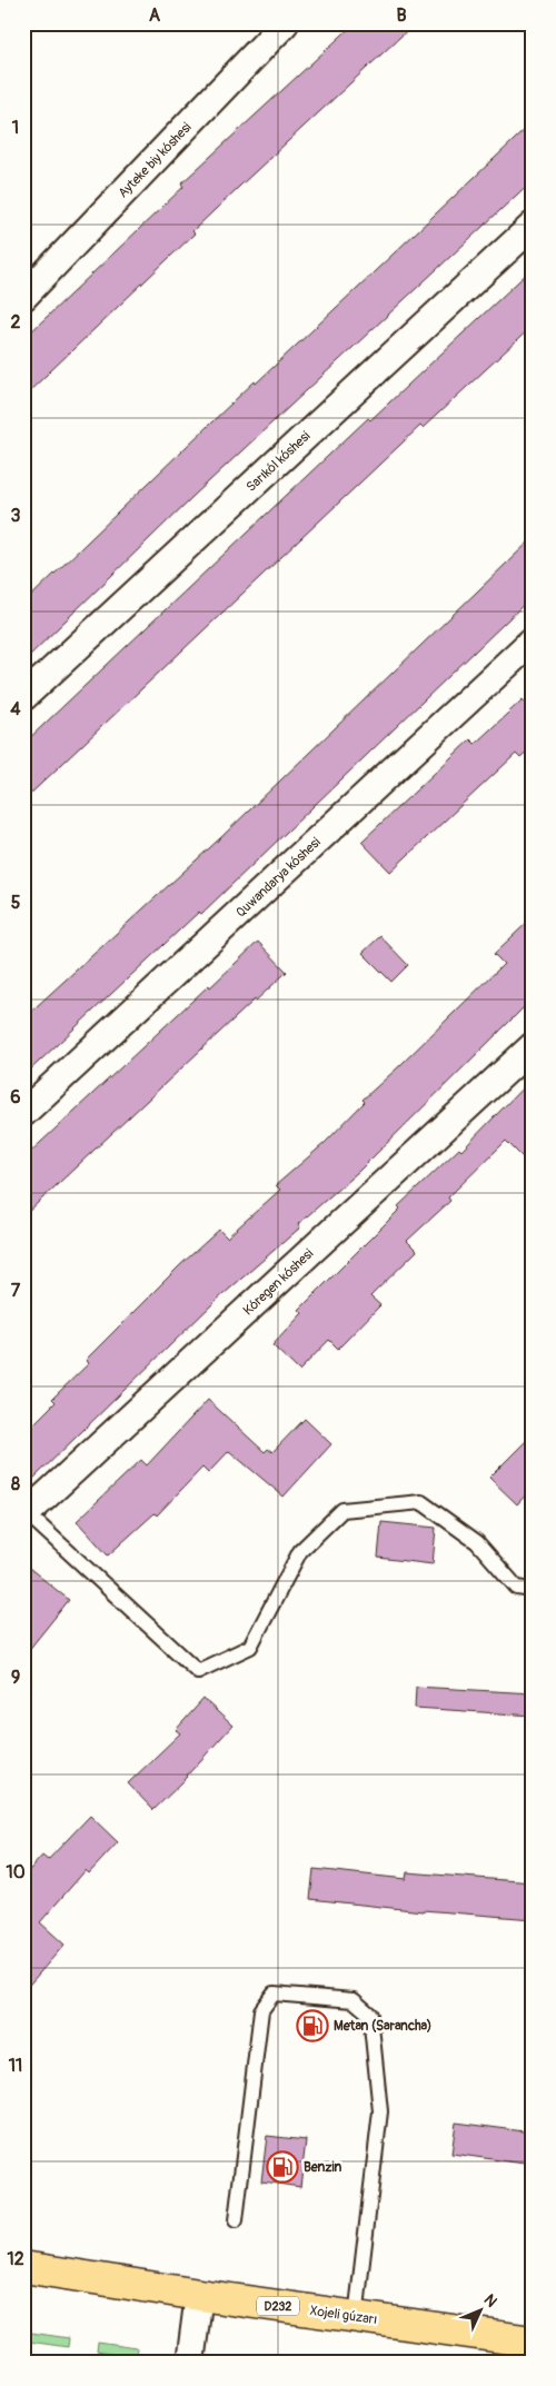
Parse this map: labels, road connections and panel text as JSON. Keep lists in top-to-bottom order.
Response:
{
  "streets": {
    "main road": ["D232", "Xojeli gúzarı"],
    "street": [
      "Ayteke biy kóshesi",
      "Sarıkól kóshesi",
      "Quwandarya kóshesi",
      "Kóregen kóshesi"
    ]
  },
  "places": {
    "fuel station": ["Metan (Sarancha)", "Benzin"]
  },
  "north": "top right",
  "grid": {
    "columns": ["A", "B"],
    "rows": [
      "1",
      "2",
      "3",
      "4",
      "5",
      "6",
      "7",
      "8",
      "9",
      "10",
      "11",
      "12"
    ]
  }
}
